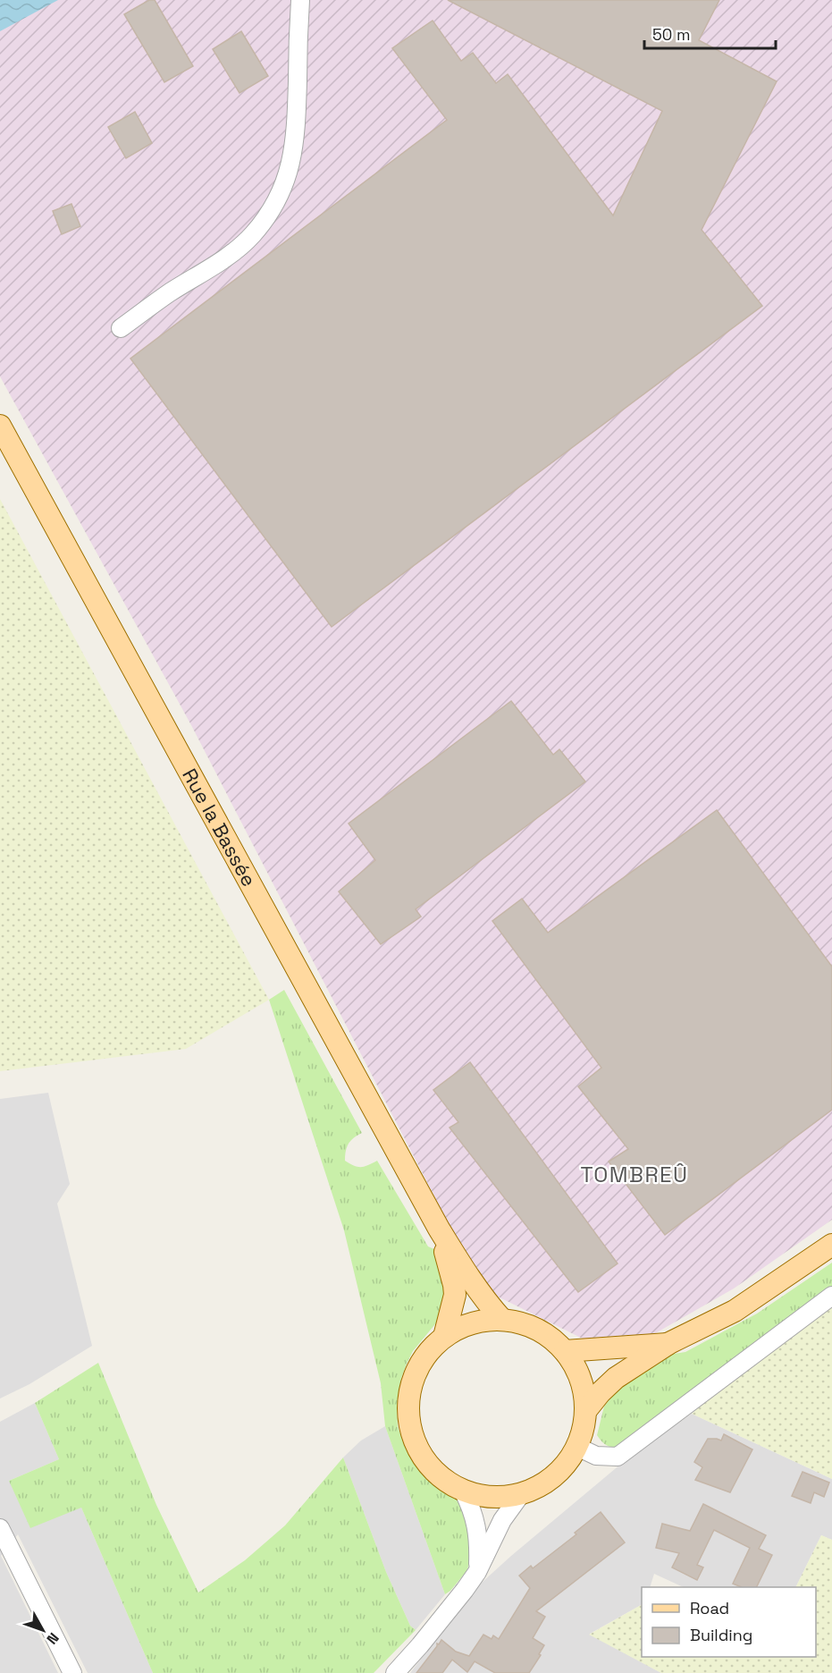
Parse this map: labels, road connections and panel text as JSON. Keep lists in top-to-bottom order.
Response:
{
  "streets": {
    "main road": ["Rue la Bassée"]
  },
  "districts": ["TOMBREÛ"],
  "legend": ["Road", "Building"],
  "scale_bar": "50 m",
  "north": "bottom right"
}
